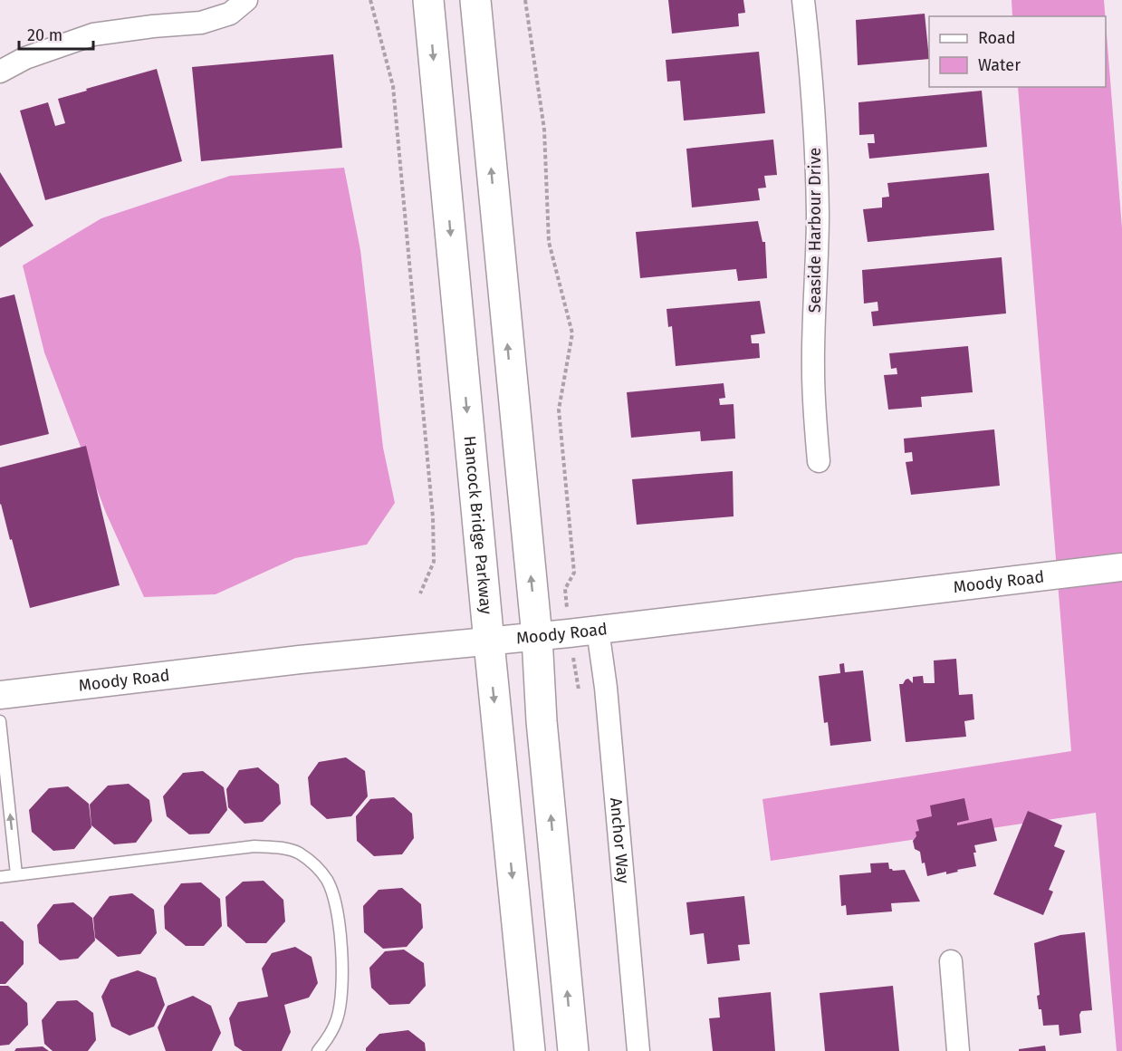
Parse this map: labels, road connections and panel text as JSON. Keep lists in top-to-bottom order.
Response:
{
  "streets": {
    "main road": ["Hancock Bridge Parkway"],
    "street": ["Seaside Harbour Drive", "Moody Road", "Anchor Way"]
  },
  "crossings": [
    ["Hancock Bridge Parkway", "Moody Road"],
    ["Moody Road", "Anchor Way"]
  ],
  "legend": ["Road", "Water"],
  "scale_bar": "20 m"
}
